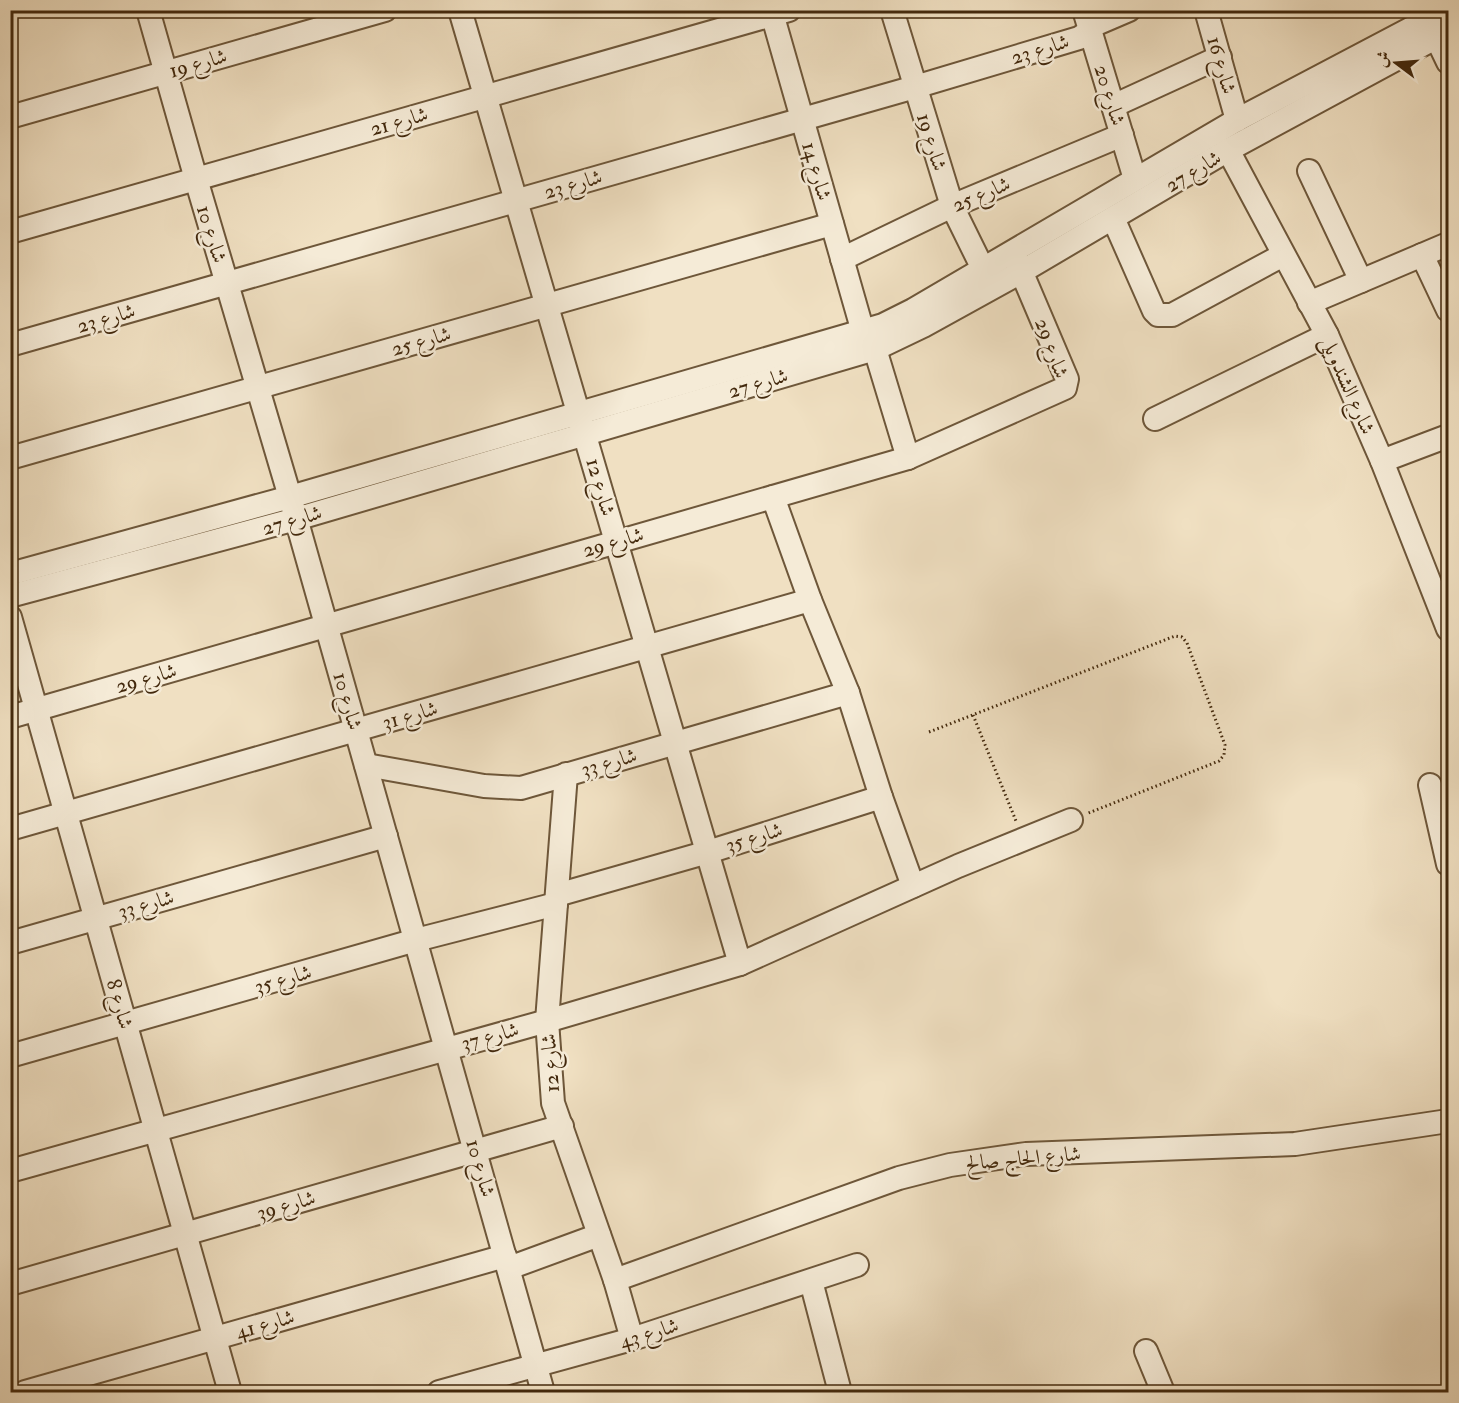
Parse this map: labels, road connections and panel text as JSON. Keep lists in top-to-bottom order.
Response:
{
  "streets": {
    "street": [
      "شارع 23",
      "شارع 19",
      "شارع 16",
      "شارع 20",
      "شارع 21",
      "شارع 14",
      "شارع 27",
      "شارع 25",
      "شارع 10",
      "شارع 29",
      "شارع الشندويلى",
      "شارع 12",
      "شارع 31",
      "شارع 33",
      "شارع 35",
      "شارع 8",
      "شارع 37",
      "شارع الحاج صالح",
      "شارع 39",
      "شارع 41",
      "شارع 43"
    ]
  },
  "crossings": [
    ["شارع 23", "شارع 19"],
    ["شارع 23", "شارع 20"],
    ["شارع 23", "شارع 14"],
    ["شارع 23", "شارع 10"],
    ["شارع 23", "شارع 12"],
    ["شارع 19", "شارع 27"],
    ["شارع 19", "شارع 25"],
    ["شارع 19", "شارع 10"],
    ["شارع 16", "شارع 27"],
    ["شارع 20", "شارع 27"],
    ["شارع 20", "شارع 25"],
    ["شارع 21", "شارع 14"],
    ["شارع 21", "شارع 10"],
    ["شارع 21", "شارع 12"],
    ["شارع 14", "شارع 27"],
    ["شارع 14", "شارع 25"],
    ["شارع 14", "شارع 29"],
    ["شارع 27", "شارع 10"],
    ["شارع 27", "شارع 29"],
    ["شارع 27", "شارع الشندويلى"],
    ["شارع 27", "شارع 12"],
    ["شارع 25", "شارع 10"],
    ["شارع 25", "شارع 12"],
    ["شارع 10", "شارع 29"],
    ["شارع 10", "شارع 31"],
    ["شارع 10", "شارع 33"],
    ["شارع 10", "شارع 35"],
    ["شارع 10", "شارع 37"],
    ["شارع 10", "شارع 39"],
    ["شارع 10", "شارع 41"],
    ["شارع 10", "شارع 43"],
    ["شارع 29", "شارع 12"],
    ["شارع 29", "شارع 8"],
    ["شارع 12", "شارع 31"],
    ["شارع 12", "شارع 33"],
    ["شارع 12", "شارع 35"],
    ["شارع 12", "شارع 37"],
    ["شارع 12", "شارع الحاج صالح"],
    ["شارع 12", "شارع 39"],
    ["شارع 12", "شارع 41"],
    ["شارع 12", "شارع 43"],
    ["شارع 31", "شارع 8"],
    ["شارع 33", "شارع 8"],
    ["شارع 35", "شارع 8"],
    ["شارع 8", "شارع 37"],
    ["شارع 8", "شارع 39"],
    ["شارع 8", "شارع 41"]
  ],
  "north": "left"
}
